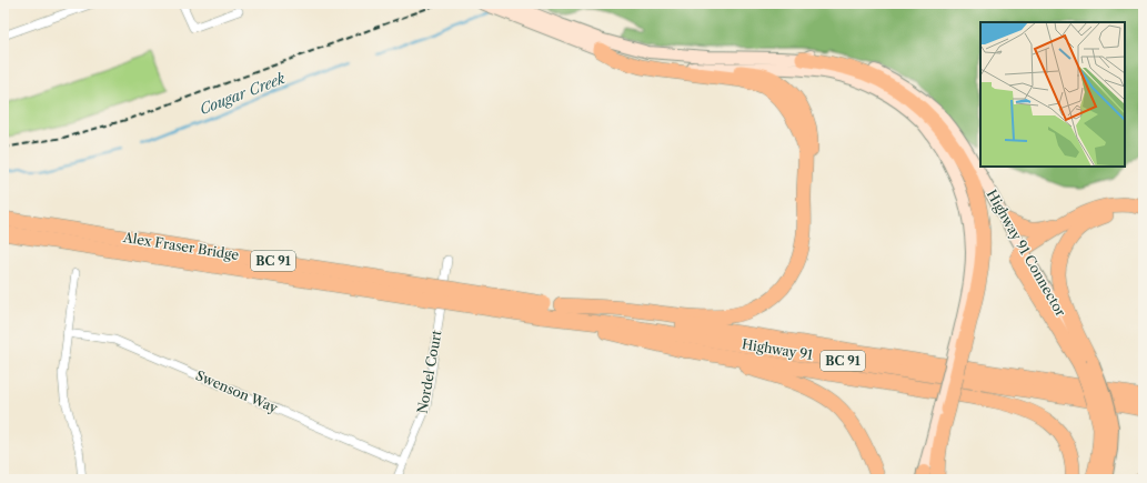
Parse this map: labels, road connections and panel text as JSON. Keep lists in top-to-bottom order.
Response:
{
  "streets": {
    "highway": ["Alex Fraser Bridge", "BC 91", "Highway 91"],
    "main road": ["Highway 91 Connector"],
    "street": ["Nordel Court", "Swenson Way"]
  },
  "crossings": [
    ["Alex Fraser Bridge", "Highway 91"],
    ["Nordel Court", "Swenson Way"]
  ],
  "water": ["Cougar Creek"]
}
